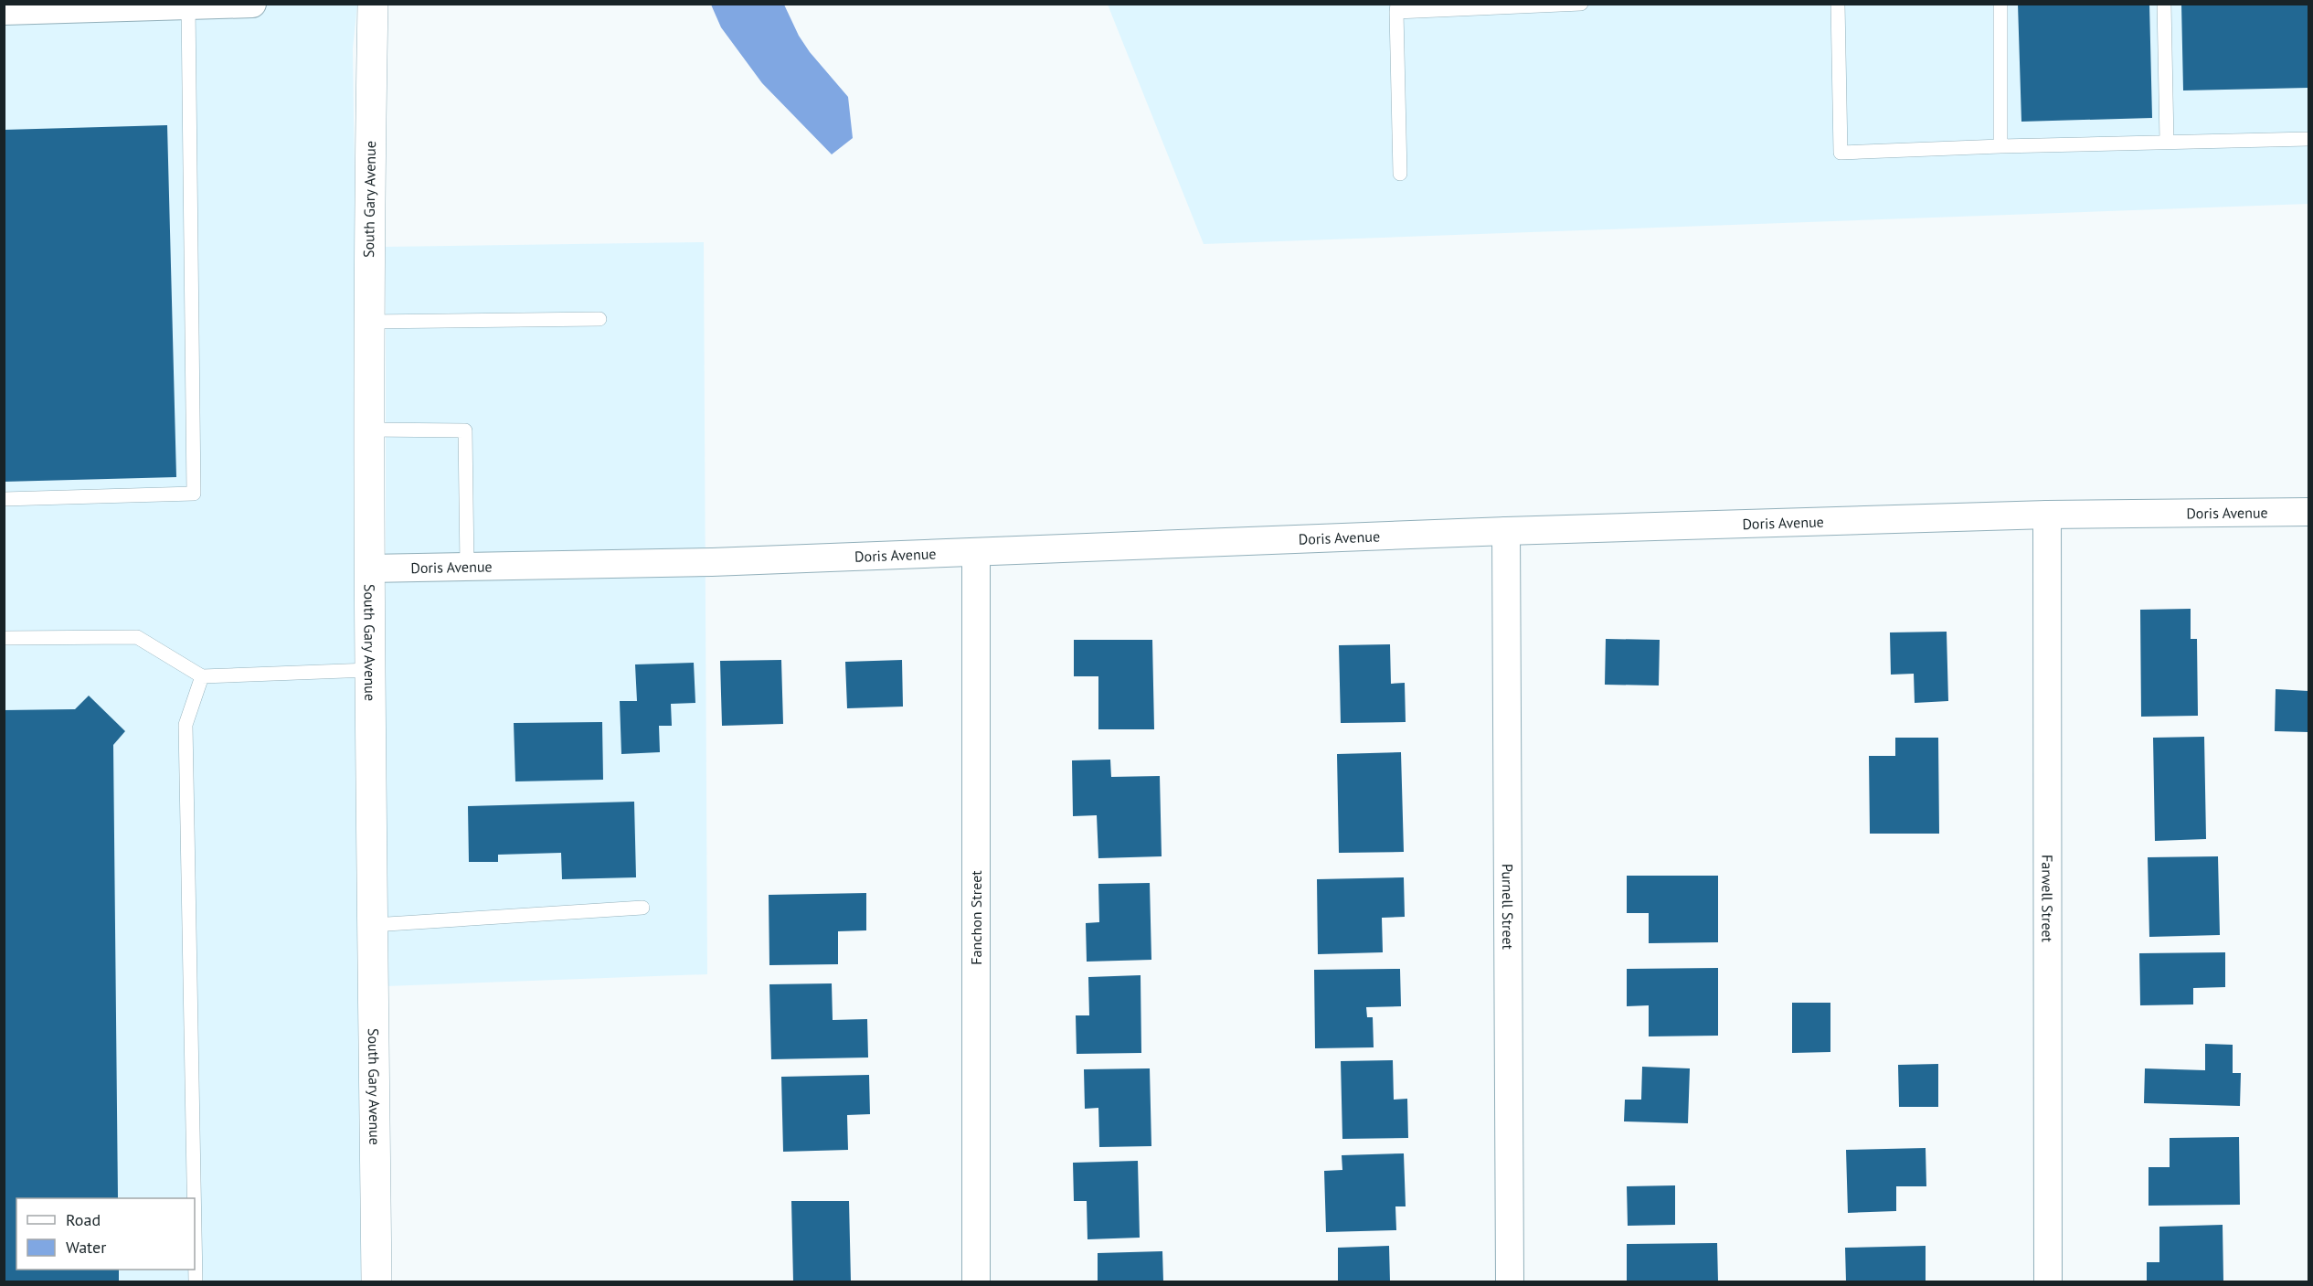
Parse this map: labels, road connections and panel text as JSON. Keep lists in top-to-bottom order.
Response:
{
  "streets": {
    "main road": ["South Gary Avenue"],
    "street": [
      "Doris Avenue",
      "Farwell Street",
      "Purnell Street",
      "Fanchon Street"
    ]
  },
  "crossings": [
    ["South Gary Avenue", "Doris Avenue"],
    ["Doris Avenue", "Farwell Street"],
    ["Doris Avenue", "Purnell Street"],
    ["Doris Avenue", "Fanchon Street"]
  ],
  "legend": ["Road", "Water"]
}
